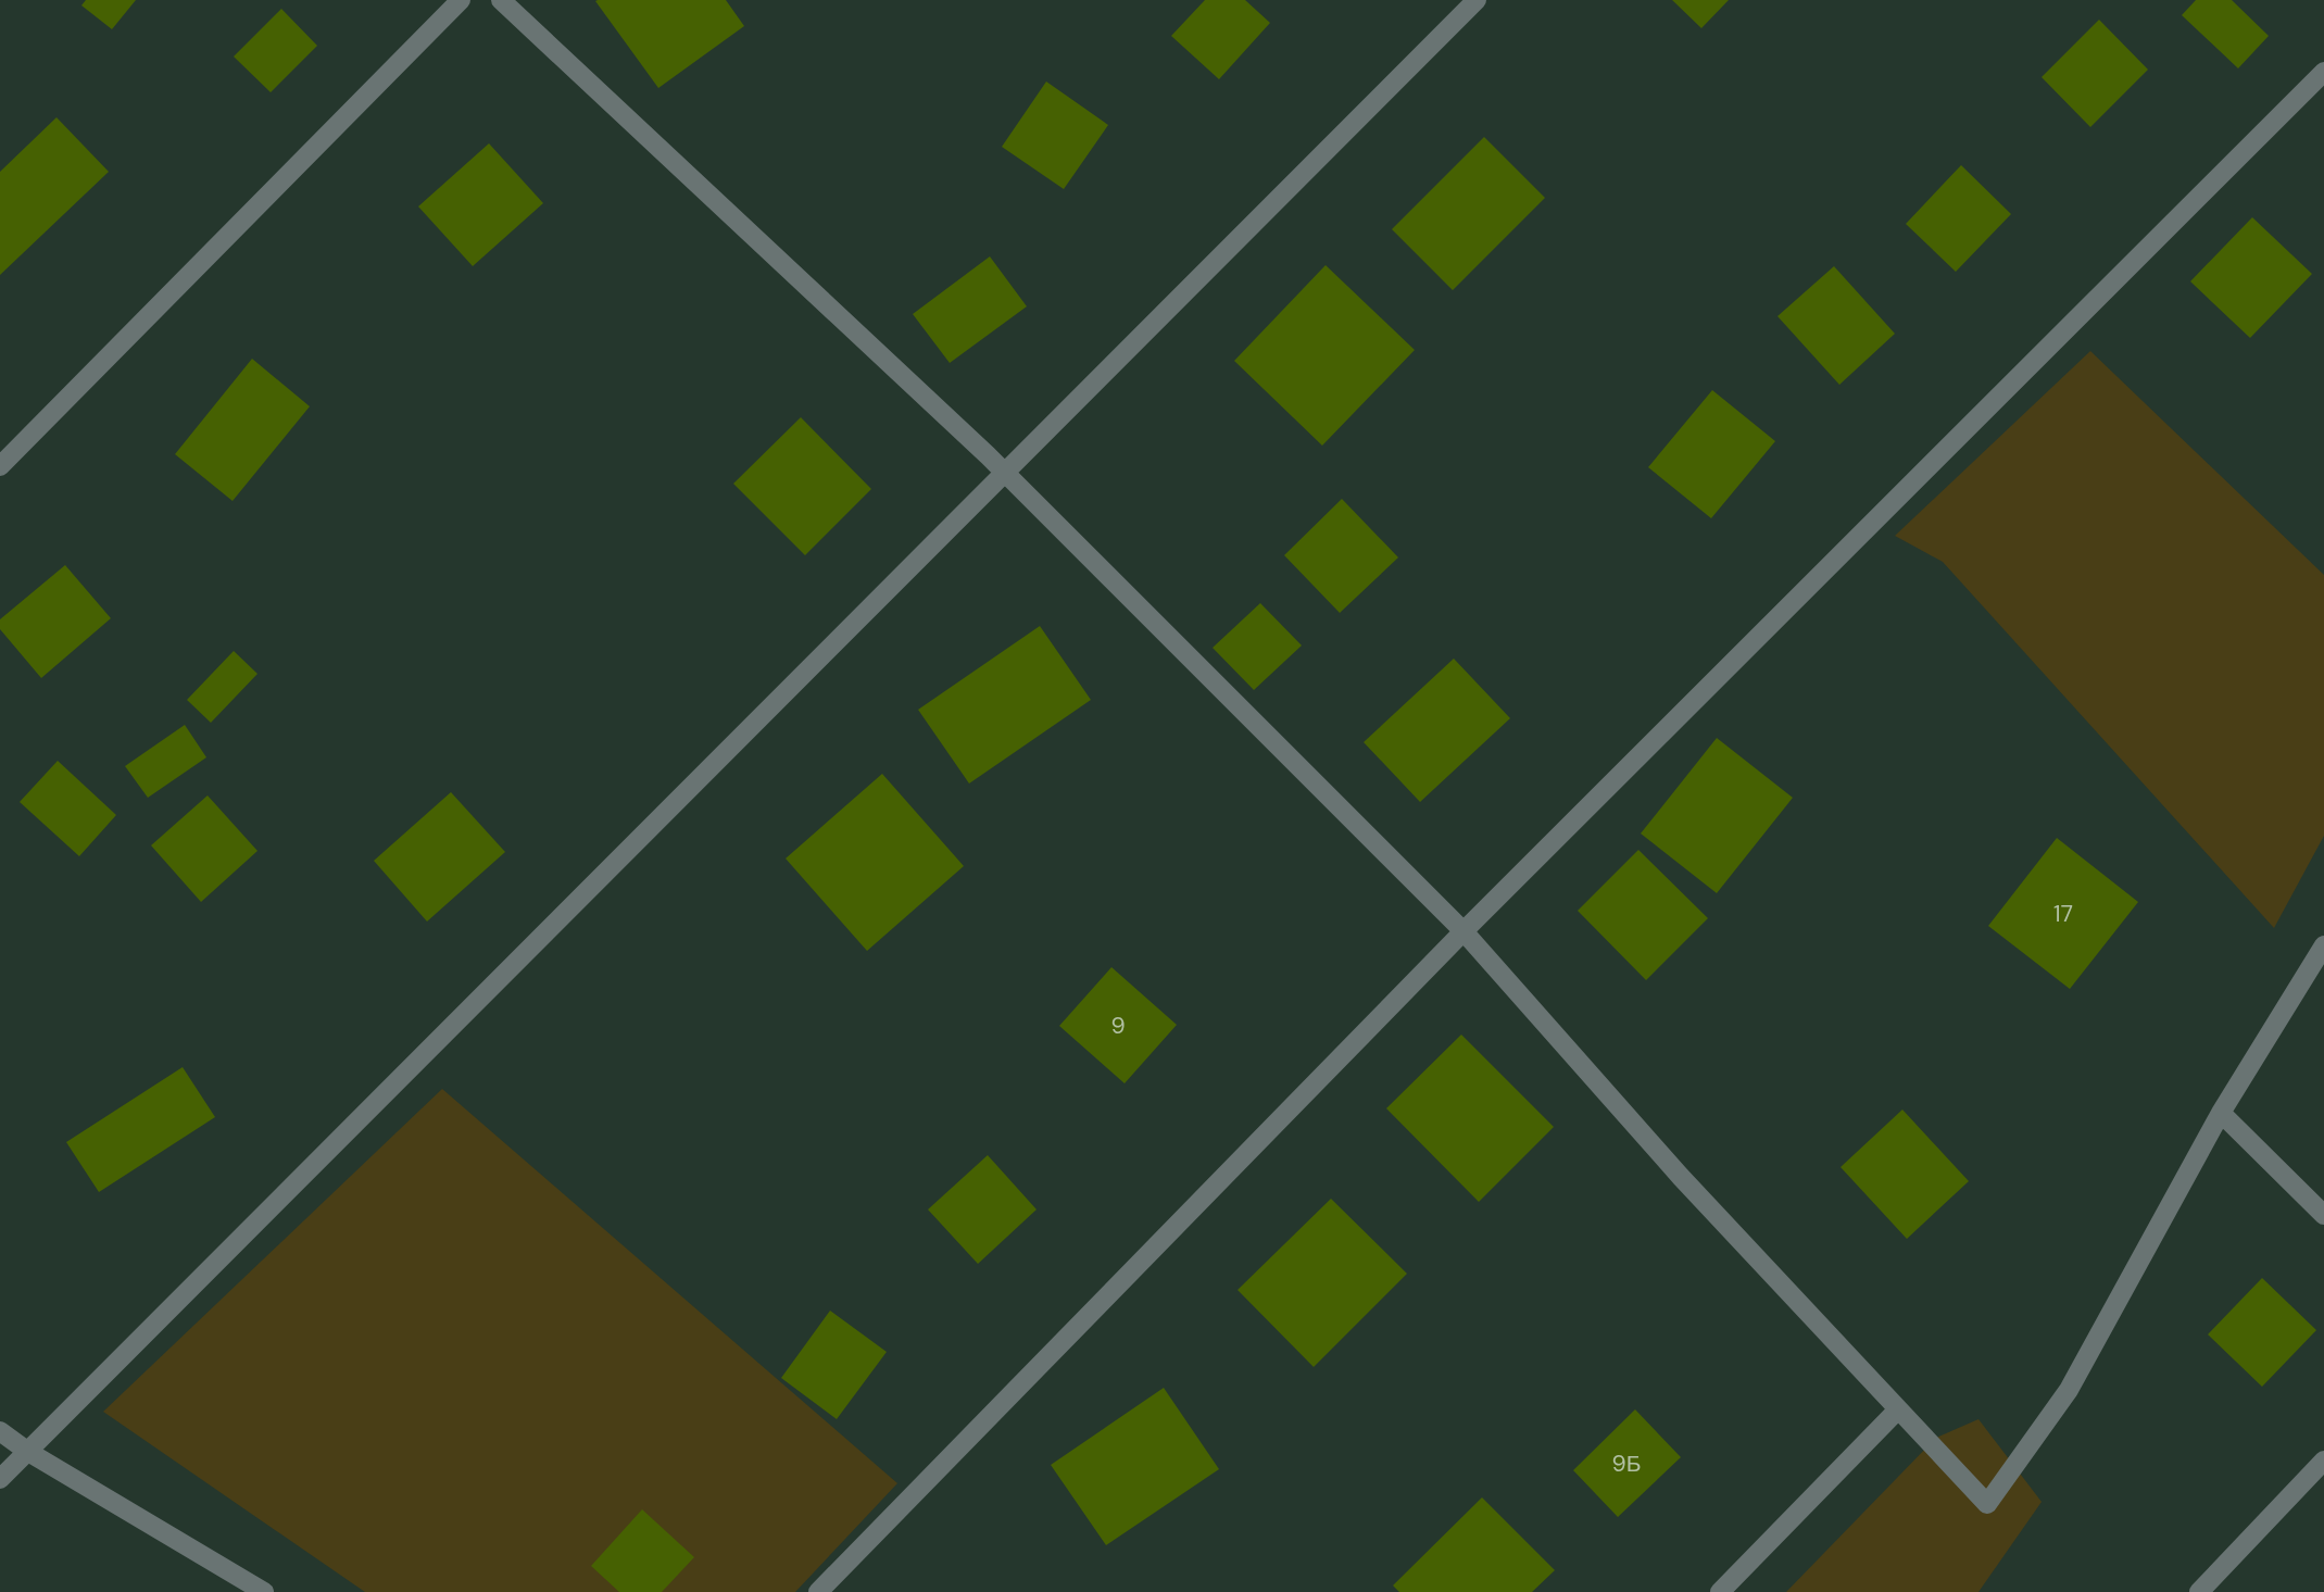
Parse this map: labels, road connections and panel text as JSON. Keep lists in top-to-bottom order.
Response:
{
  "house_numbers": ["17", "9", "9Б"]
}
